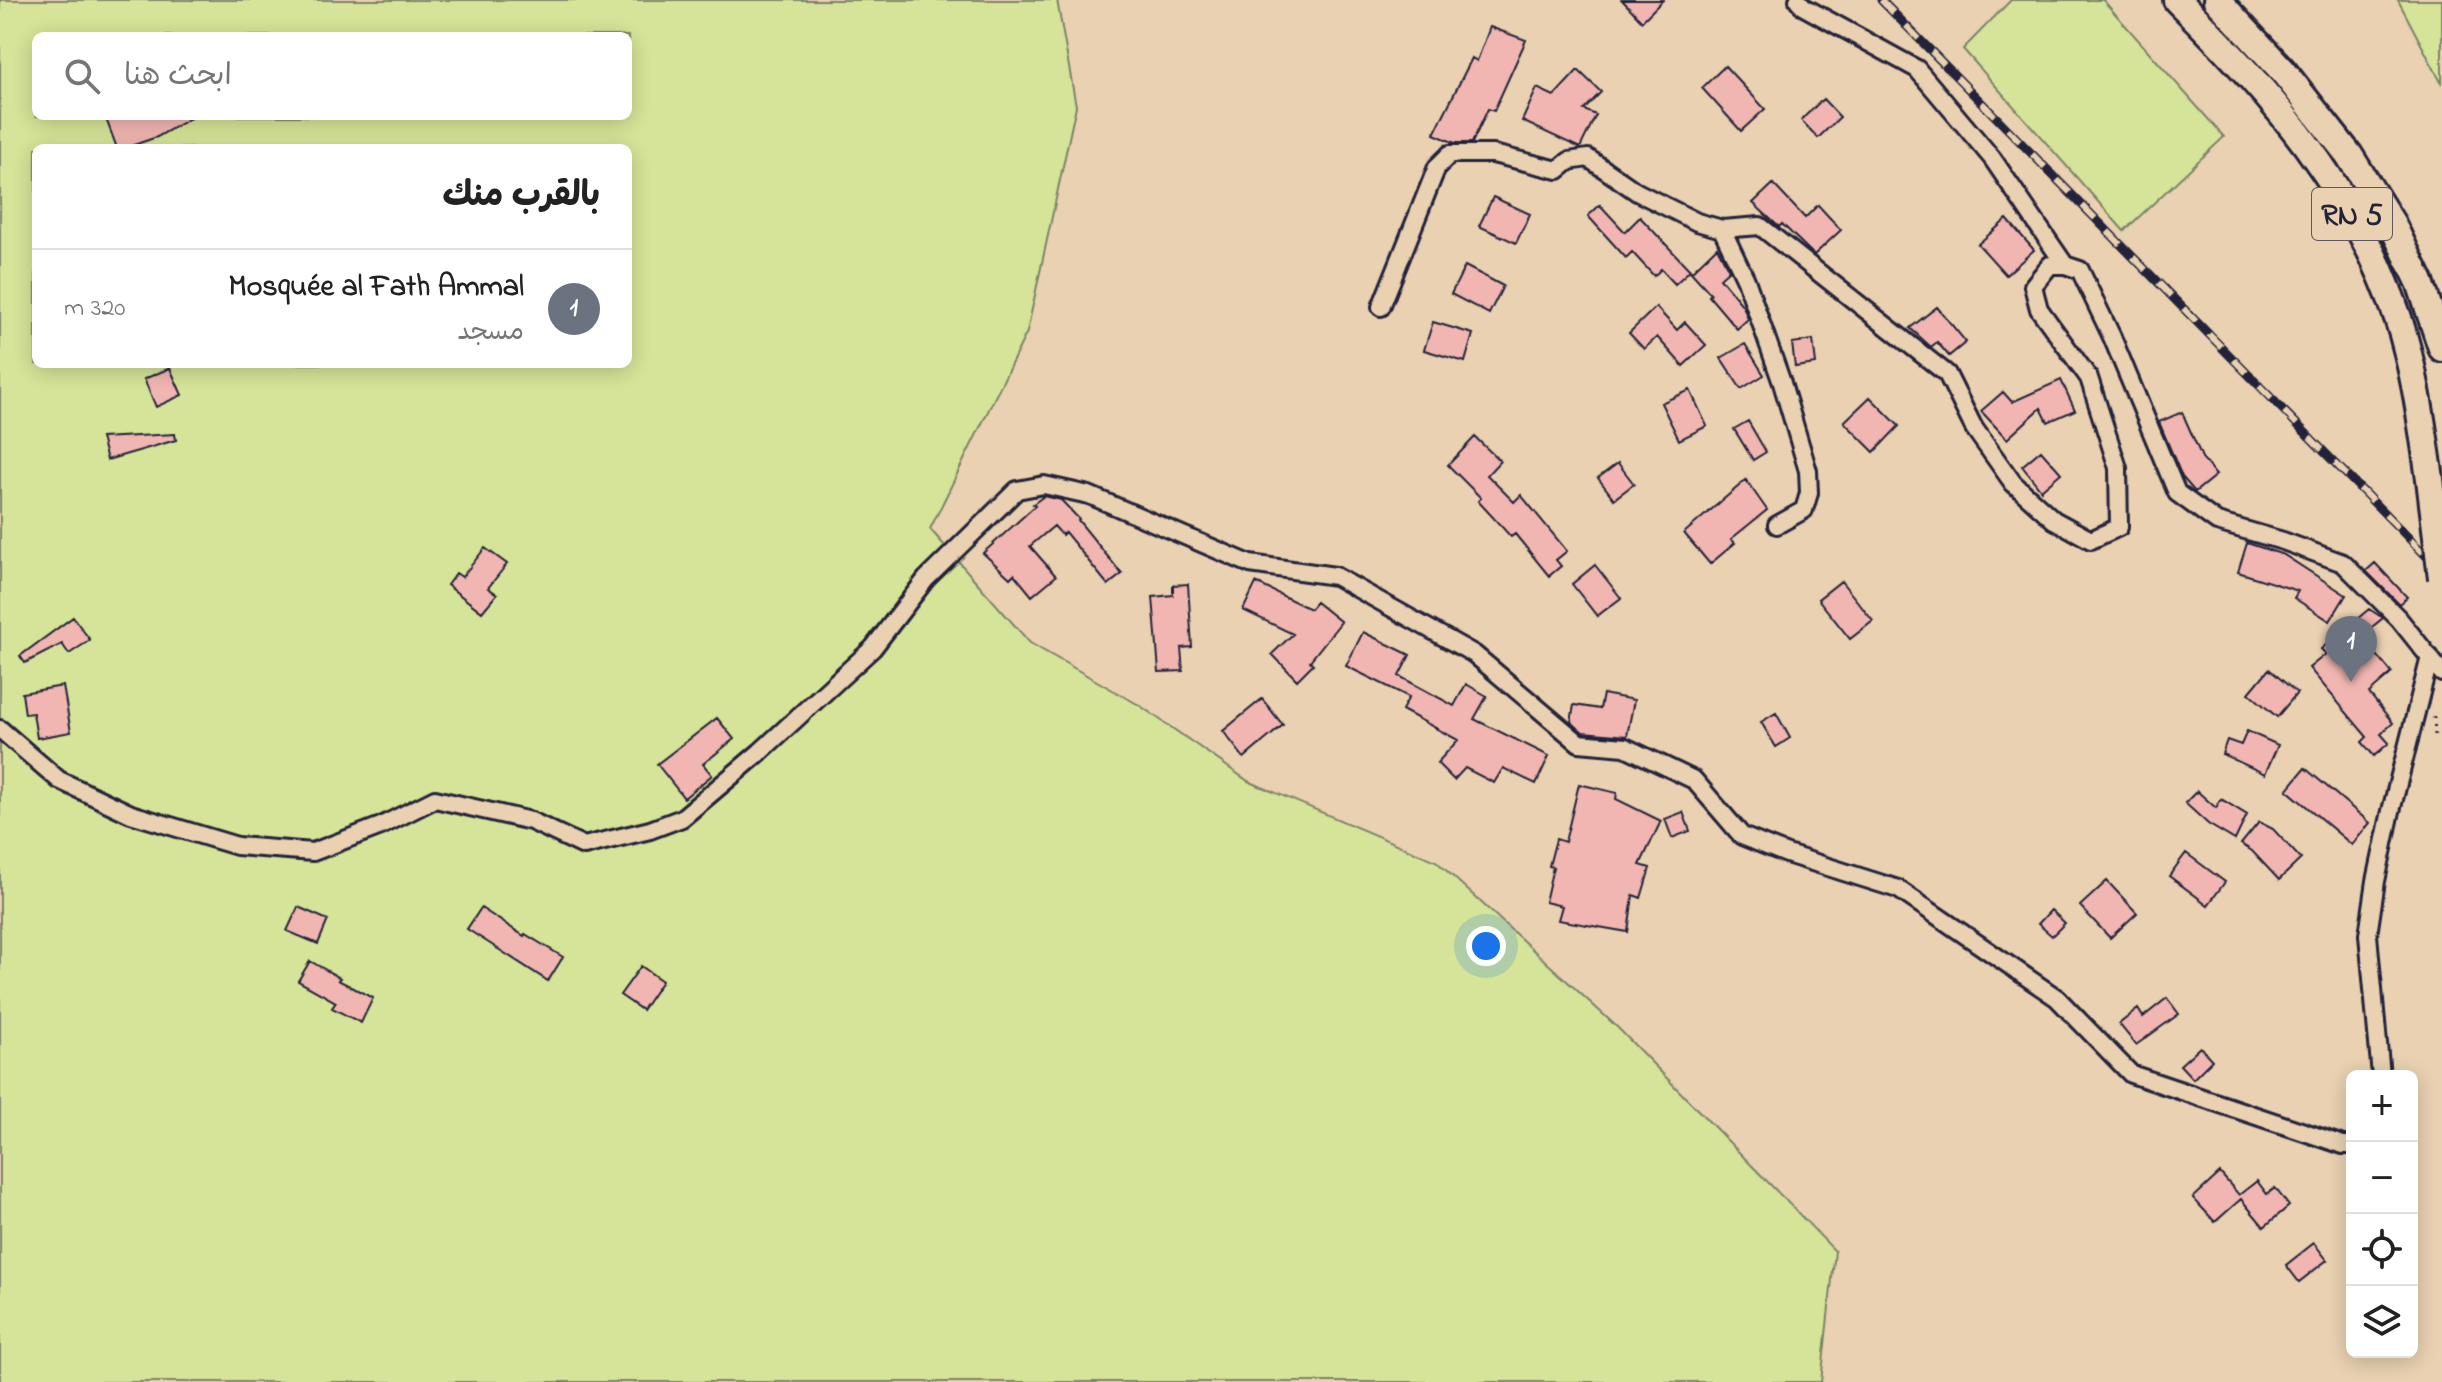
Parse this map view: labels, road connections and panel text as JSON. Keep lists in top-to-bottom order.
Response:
{
  "streets": {
    "highway": ["RN 5"]
  },
  "page": {
    "search": "ابحث هنا",
    "heading": "بالقرب منك",
    "list": [
      {
        "mark": "1",
        "name": "Mosquée al Fath Ammal",
        "note": "مسجد",
        "value": "320 m"
      }
    ],
    "pins": "1",
    "map_buttons": ["+", "−"]
  }
}
